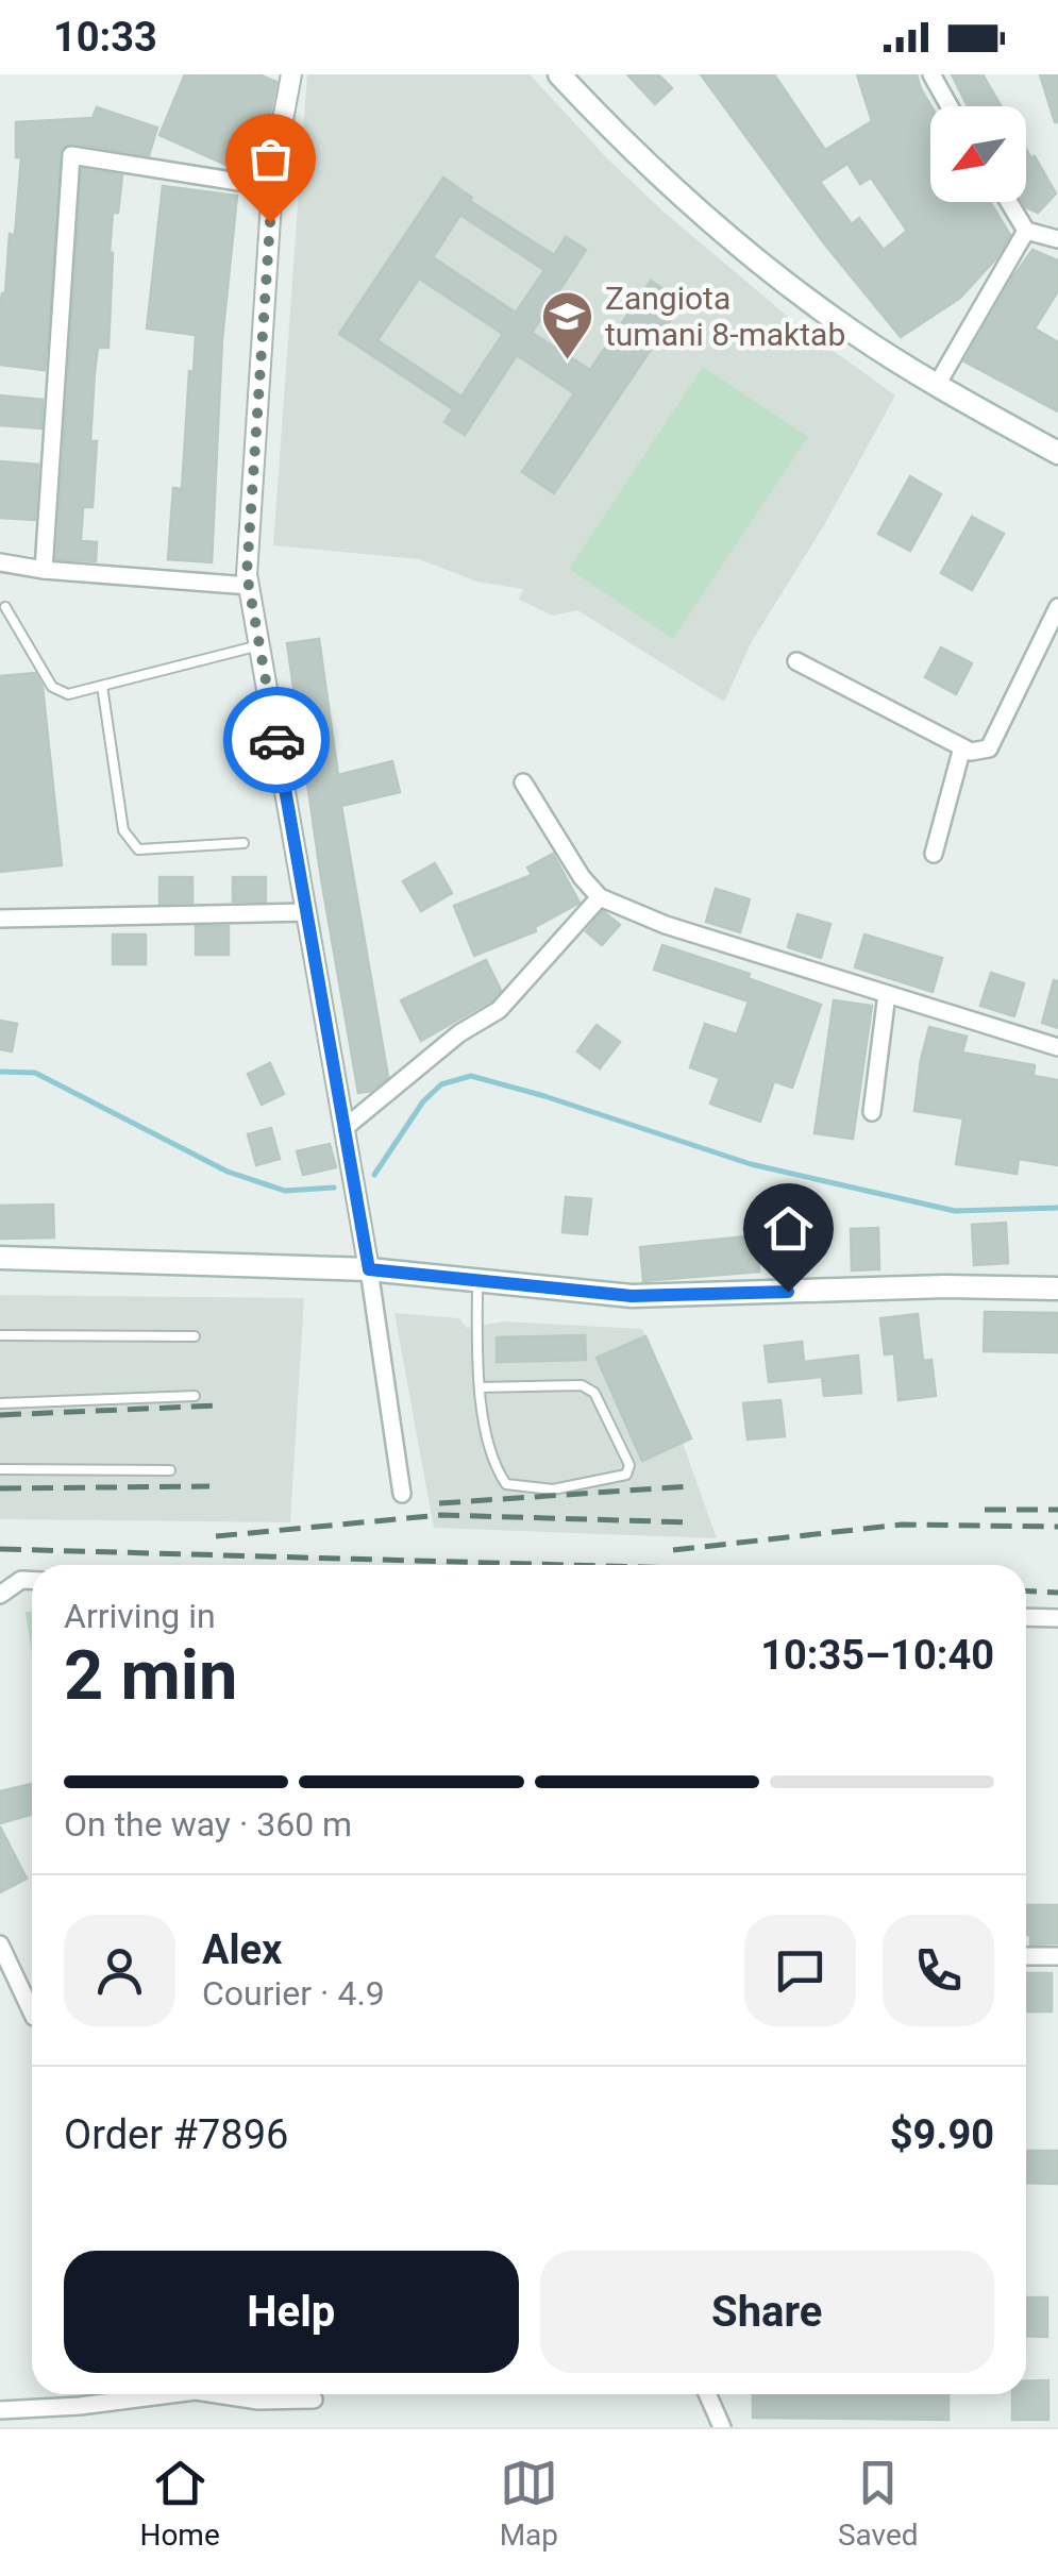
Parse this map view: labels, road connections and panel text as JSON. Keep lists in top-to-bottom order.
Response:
{
  "places": {
    "school or university": ["Zangiota tumani 8-maktab"]
  },
  "north": "bottom left",
  "page": {
    "status": "10:33",
    "heading": ["2 min", "Arriving in", "10:35–10:40"],
    "panel": [
      "Alex",
      "Courier · 4.9",
      "Order #7896",
      "$9.90"
    ],
    "bar": "On the way · 360 m",
    "buttons": ["Help", "Share"],
    "tabs": ["Home", "Map", "Saved"]
  }
}
